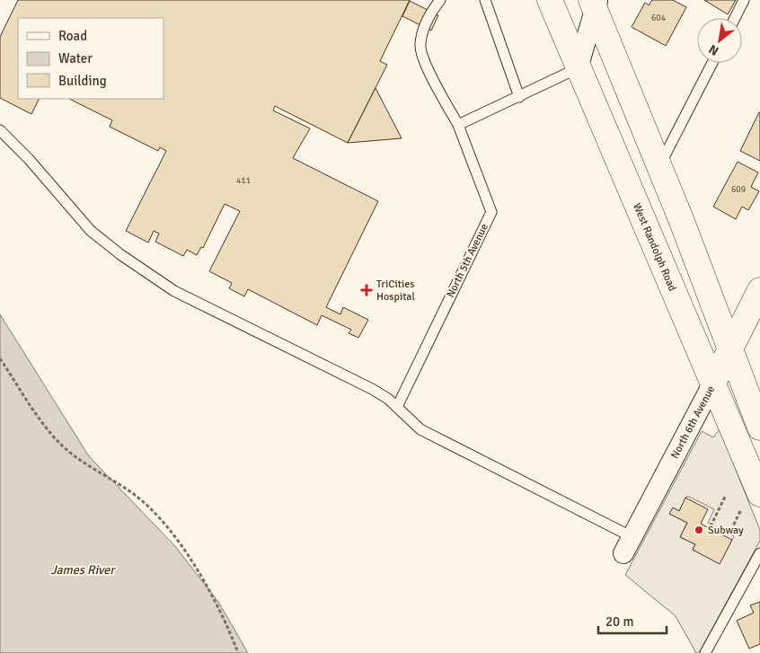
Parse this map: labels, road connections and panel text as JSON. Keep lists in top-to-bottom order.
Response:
{
  "streets": {
    "main road": ["West Randolph Road", "North 6th Avenue"],
    "lane": ["North 5th Avenue"]
  },
  "crossings": [
    ["West Randolph Road", "North 6th Avenue"]
  ],
  "water": ["James River"],
  "places": {
    "health": ["TriCities Hospital"],
    "other": ["Subway"]
  },
  "house_numbers": ["604", "411", "609"],
  "legend": ["Road", "Water", "Building"],
  "scale_bar": "20 m",
  "north": "bottom left"
}
